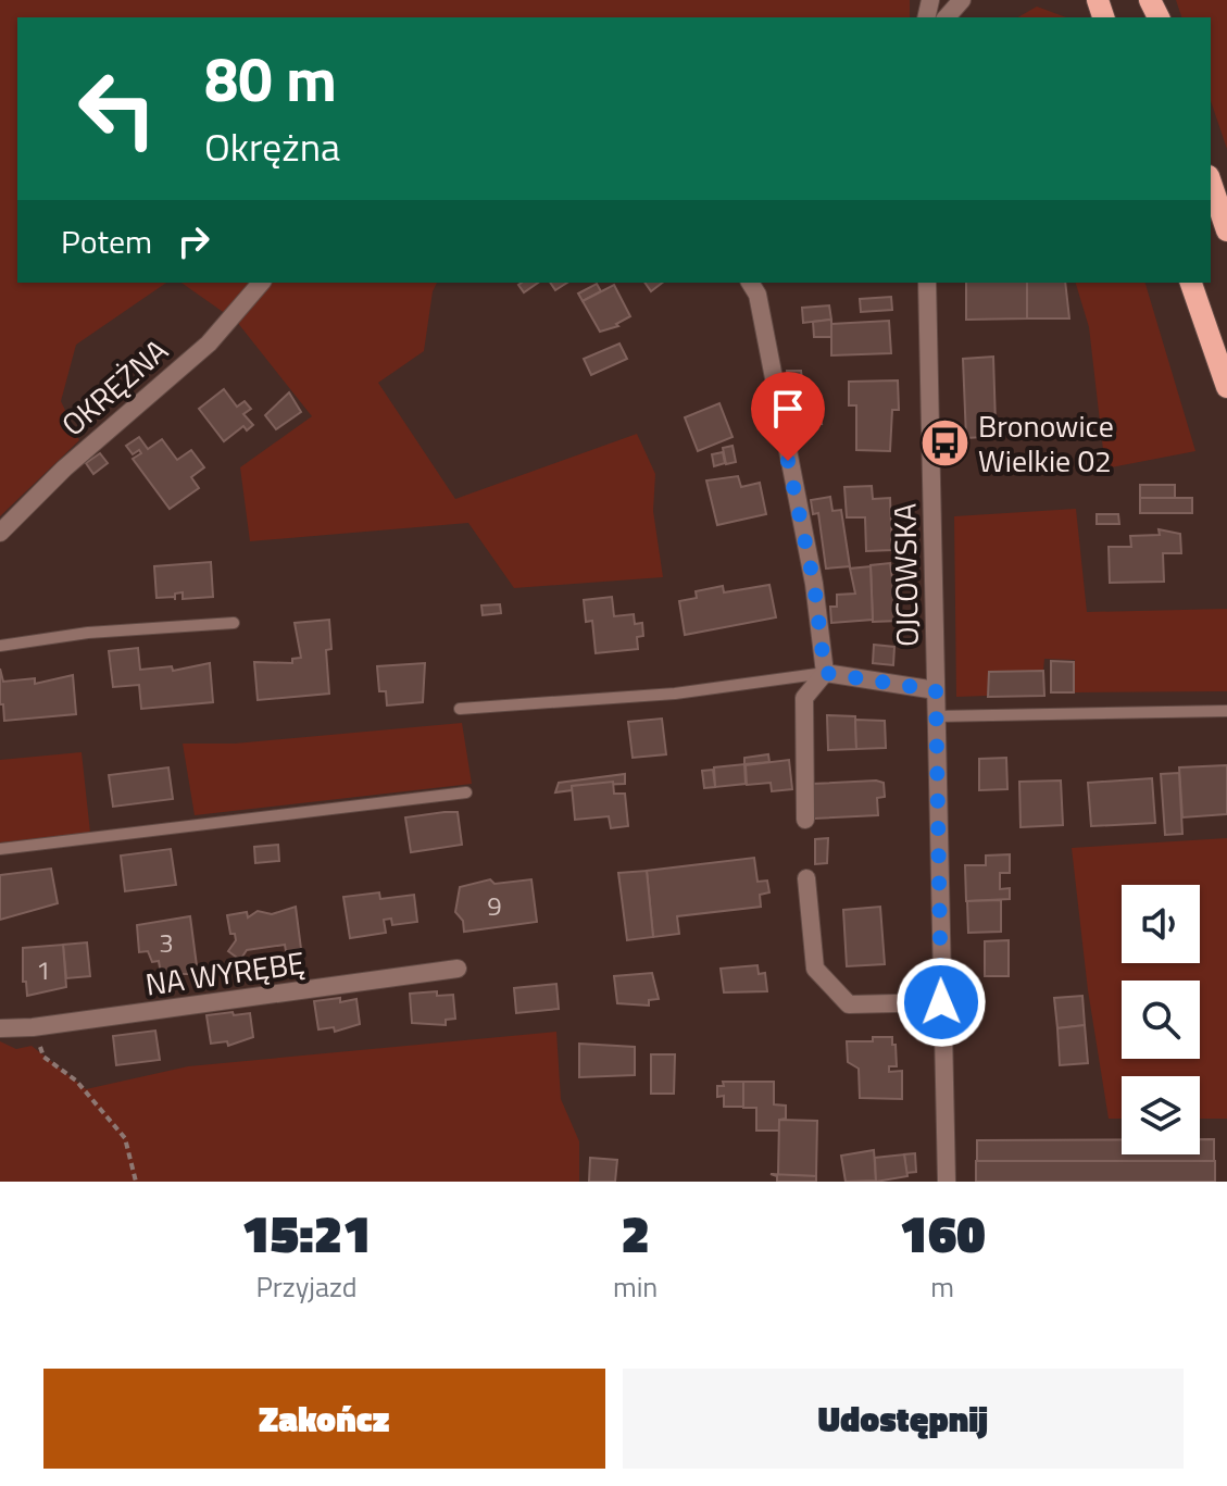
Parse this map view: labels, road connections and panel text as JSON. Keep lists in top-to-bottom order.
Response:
{
  "streets": {
    "street": ["OKRĘŻNA", "OJCOWSKA", "NA WYRĘBĘ"]
  },
  "places": {
    "bus stop": ["Bronowice Wielkie 02"]
  },
  "house_numbers": ["9", "3", "1"],
  "page": {
    "turn": ["80 m", "Okrężna"],
    "then": "Potem",
    "eta": [
      "15:21",
      "Przyjazd",
      "2",
      "min",
      "160",
      "m"
    ],
    "buttons": ["Zakończ", "Udostępnij"]
  }
}
